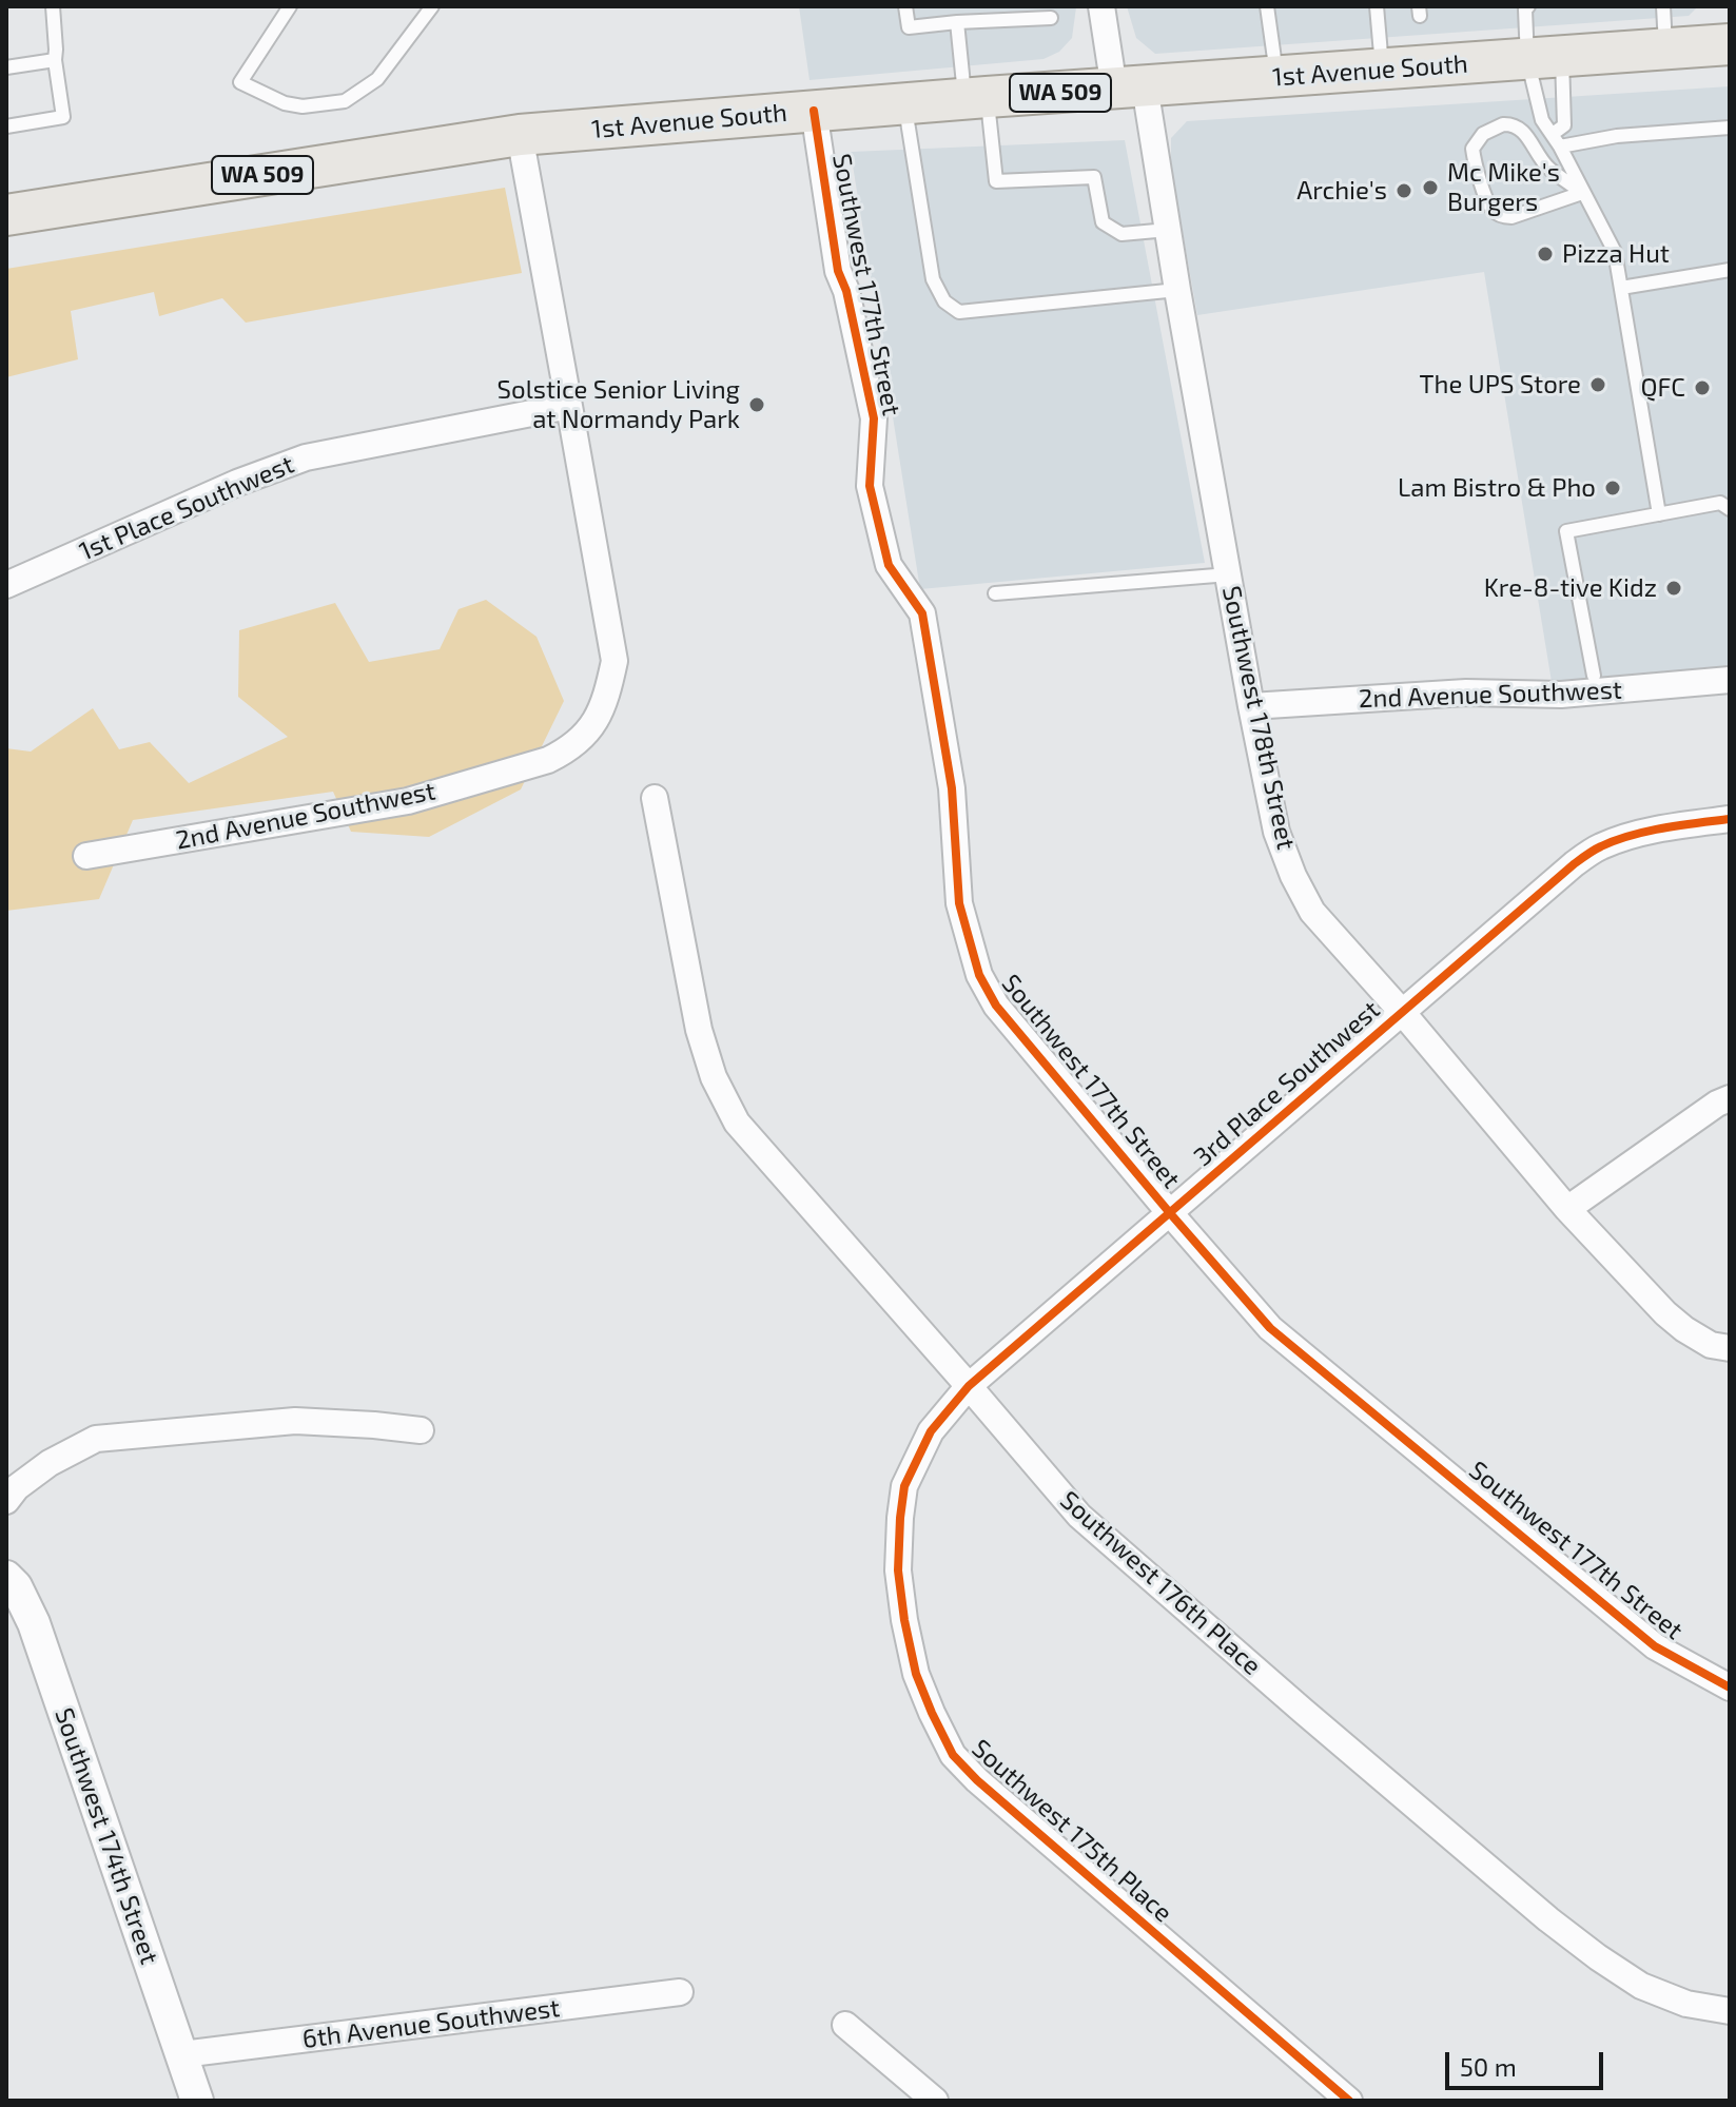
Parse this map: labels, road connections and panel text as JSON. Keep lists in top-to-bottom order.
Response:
{
  "streets": {
    "main road": ["1st Avenue South", "WA 509"],
    "street": [
      "Southwest 177th Street",
      "1st Place Southwest",
      "2nd Avenue Southwest",
      "Southwest 178th Street",
      "3rd Place Southwest",
      "Southwest 176th Place",
      "Southwest 175th Place",
      "Southwest 174th Street",
      "6th Avenue Southwest"
    ]
  },
  "crossings": [
    ["1st Avenue South", "Southwest 177th Street"],
    ["1st Avenue South", "Southwest 178th Street"],
    ["Southwest 177th Street", "3rd Place Southwest"],
    ["1st Place Southwest", "2nd Avenue Southwest"],
    ["2nd Avenue Southwest", "Southwest 178th Street"],
    ["Southwest 178th Street", "3rd Place Southwest"],
    ["3rd Place Southwest", "Southwest 176th Place"],
    ["3rd Place Southwest", "Southwest 175th Place"],
    ["Southwest 176th Place", "Southwest 175th Place"],
    ["Southwest 174th Street", "6th Avenue Southwest"]
  ],
  "places": [
    "Mc Mike's Burgers",
    "Archie's",
    "Pizza Hut",
    "The UPS Store",
    "QFC",
    "Solstice Senior Living at Normandy Park",
    "Lam Bistro & Pho",
    "Kre-8-tive Kidz"
  ],
  "scale_bar": "50 m"
}
